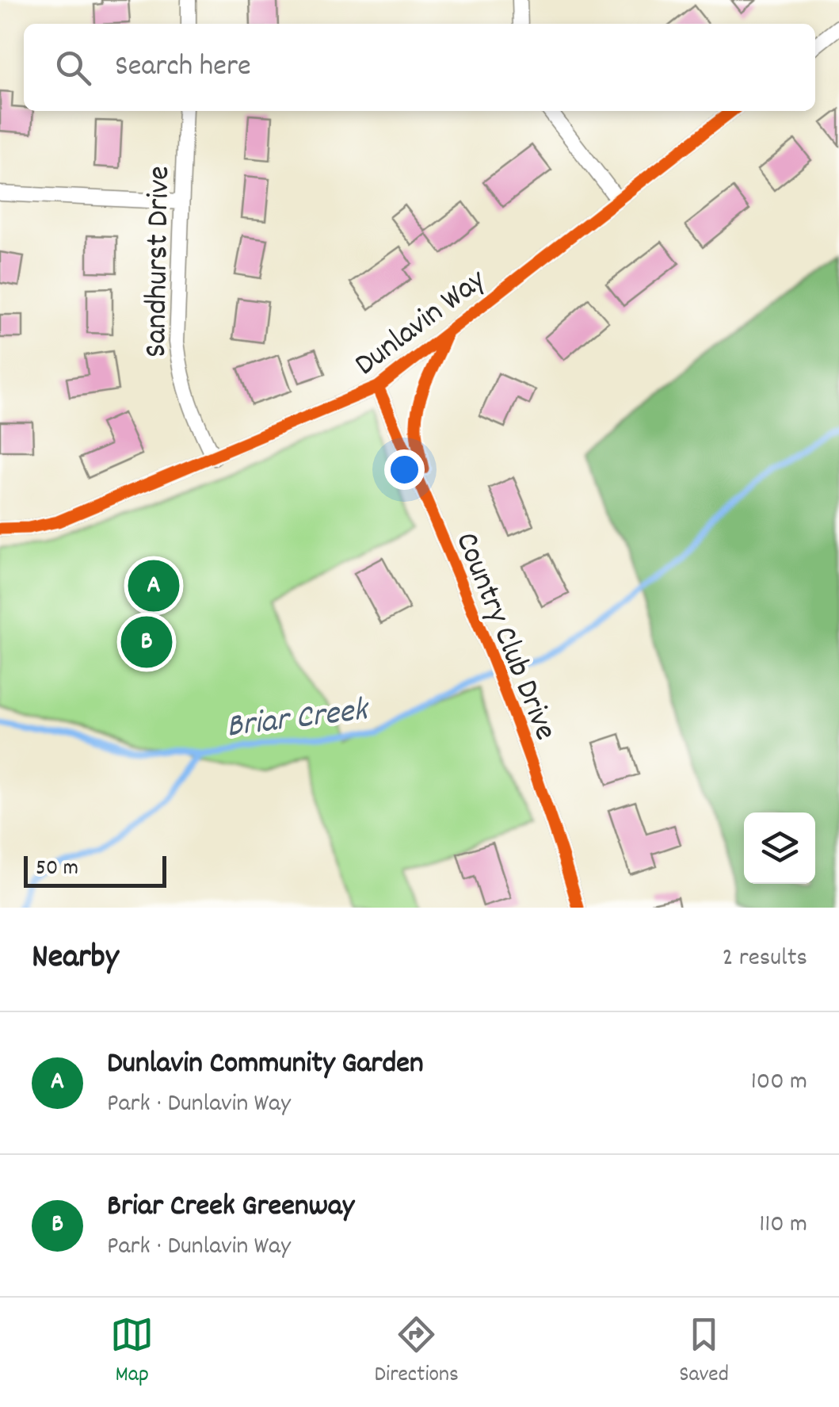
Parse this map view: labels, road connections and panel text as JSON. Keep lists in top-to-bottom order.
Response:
{
  "streets": {
    "street": ["Sandhurst Drive", "Dunlavin Way", "Country Club Drive"]
  },
  "crossings": [
    ["Sandhurst Drive", "Dunlavin Way"],
    ["Dunlavin Way", "Country Club Drive"]
  ],
  "water": ["Briar Creek"],
  "scale_bar": "50 m",
  "page": {
    "search": "Search here",
    "pins": ["A", "B"],
    "scale": "50 m",
    "heading": ["Nearby", "2 results"],
    "list": [
      {
        "mark": "A",
        "name": "Dunlavin Community Garden",
        "note": "Park · Dunlavin Way",
        "value": "100 m"
      },
      {
        "mark": "B",
        "name": "Briar Creek Greenway",
        "note": "Park · Dunlavin Way",
        "value": "110 m"
      }
    ],
    "nav": ["Map", "Directions", "Saved"]
  }
}
